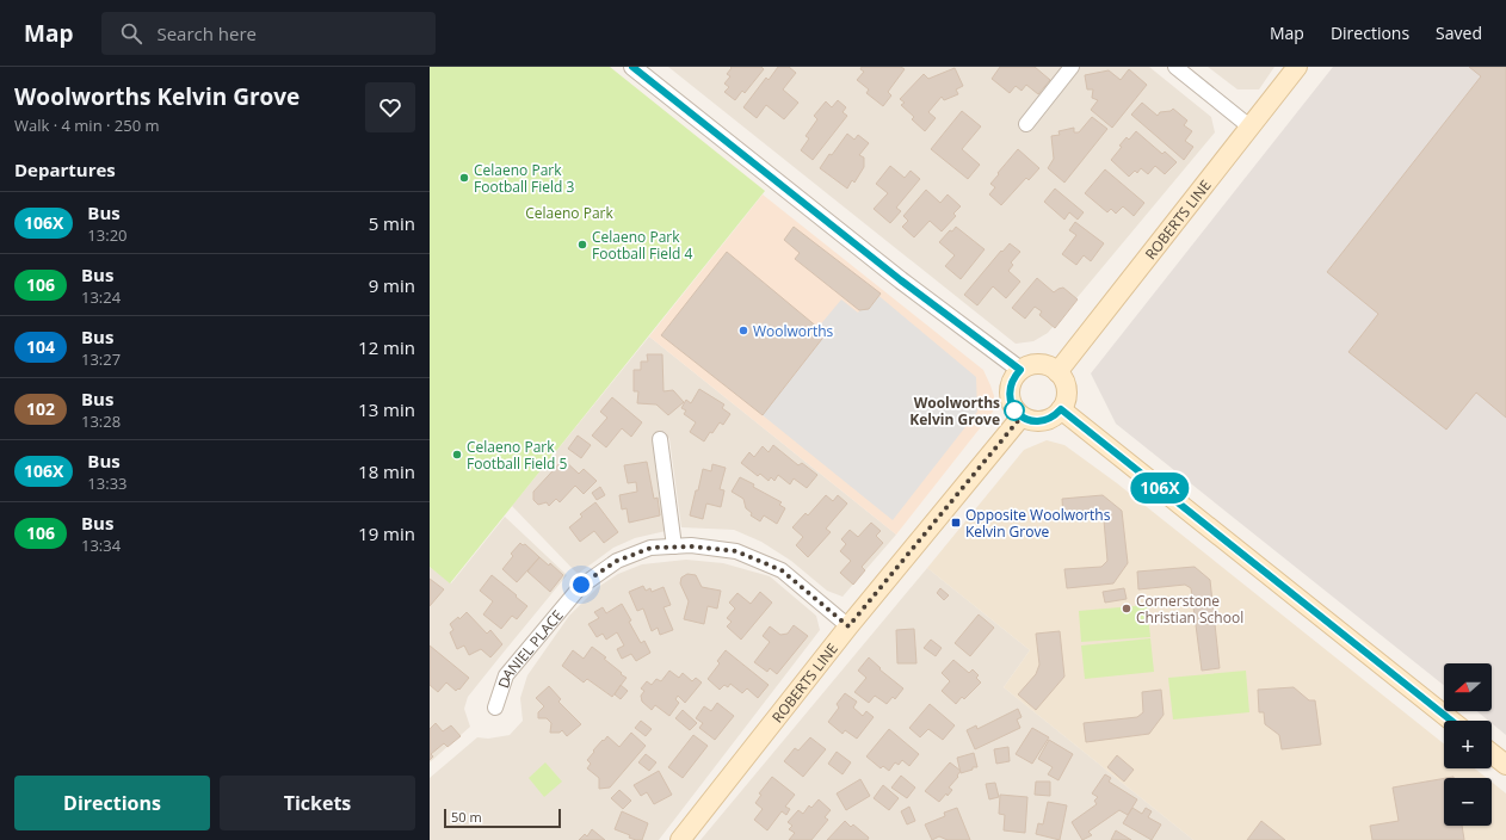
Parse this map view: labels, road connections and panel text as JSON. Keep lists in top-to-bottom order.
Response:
{
  "streets": {
    "main road": ["ROBERTS LINE"],
    "street": ["DANIEL PLACE"]
  },
  "crossings": [
    ["ROBERTS LINE", "DANIEL PLACE"]
  ],
  "parks": ["Celaeno Park"],
  "places": {
    "other": [
      "Celaeno Park Football Field 3",
      "Celaeno Park Football Field 4",
      "Woolworths",
      "Woolworths Kelvin Grove",
      "Celaeno Park Football Field 5",
      "Cornerstone Christian School"
    ],
    "transit": ["Opposite Woolworths Kelvin Grove"]
  },
  "lines": ["bus line 106X"],
  "scale_bar": "50 m",
  "north": "left",
  "page": {
    "header": "Map",
    "search": "Search here",
    "nav": ["Map", "Directions", "Saved"],
    "heading": [
      ["Woolworths Kelvin Grove", "Walk · 4 min · 250 m"],
      "Departures"
    ],
    "on_map": "106X",
    "list": [
      {
        "mark": "106X",
        "name": "Bus",
        "note": "13:20",
        "value": "5 min"
      },
      {
        "mark": "106",
        "name": "Bus",
        "note": "13:24",
        "value": "9 min"
      },
      {
        "mark": "104",
        "name": "Bus",
        "note": "13:27",
        "value": "12 min"
      },
      {
        "mark": "102",
        "name": "Bus",
        "note": "13:28",
        "value": "13 min"
      },
      {
        "mark": "106X",
        "name": "Bus",
        "note": "13:33",
        "value": "18 min"
      },
      {
        "mark": "106",
        "name": "Bus",
        "note": "13:34",
        "value": "19 min"
      }
    ],
    "map_buttons": ["+", "−"],
    "buttons": ["Directions", "Tickets"],
    "scale": "50 m"
  }
}
